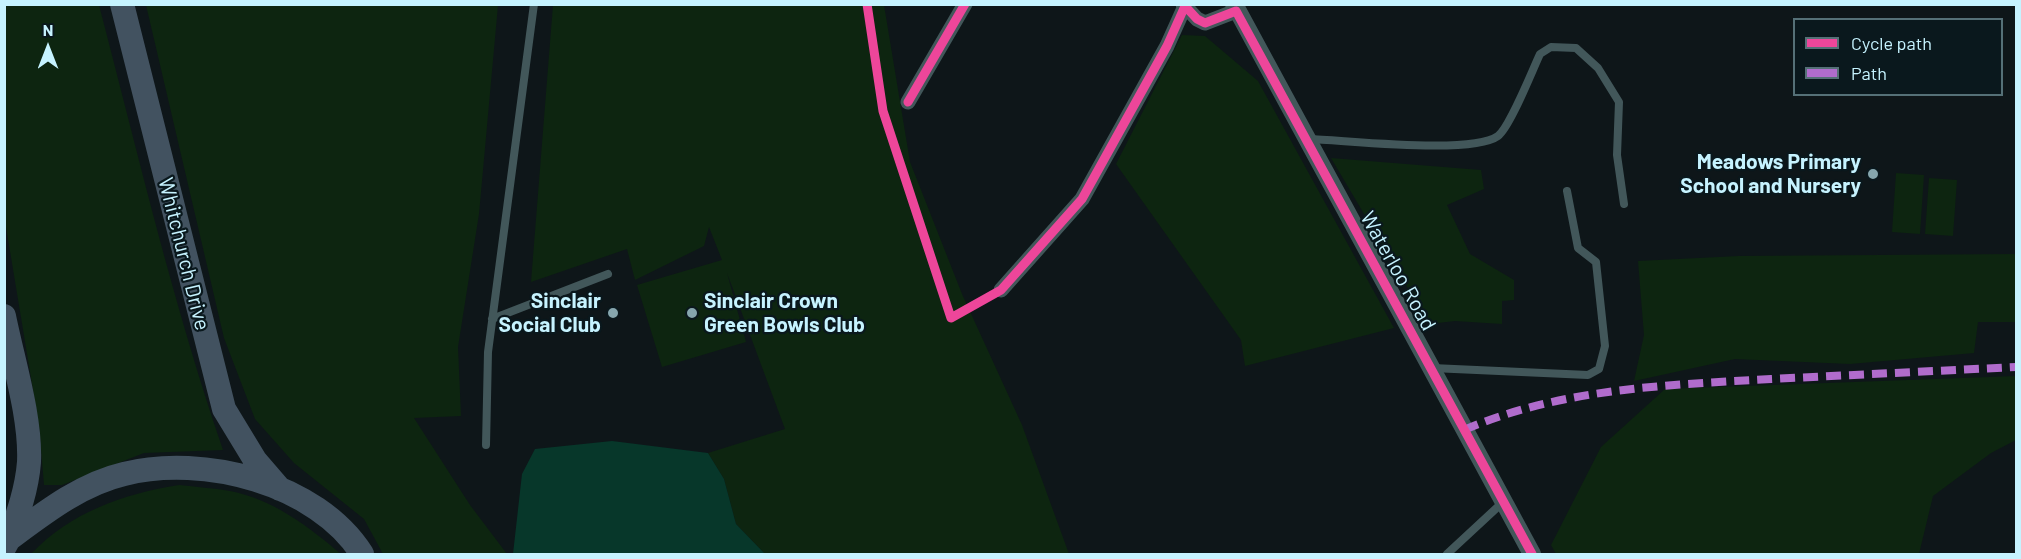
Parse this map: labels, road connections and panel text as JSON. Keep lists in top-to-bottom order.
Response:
{
  "streets": {
    "main road": ["Whitchurch Drive"],
    "street": ["Waterloo Road"]
  },
  "places": ["Meadows Primary School and Nursery", "Sinclair Social Club", "Sinclair Crown Green Bowls Club"],
  "legend": ["Cycle path", "Path"],
  "north": "top"
}
